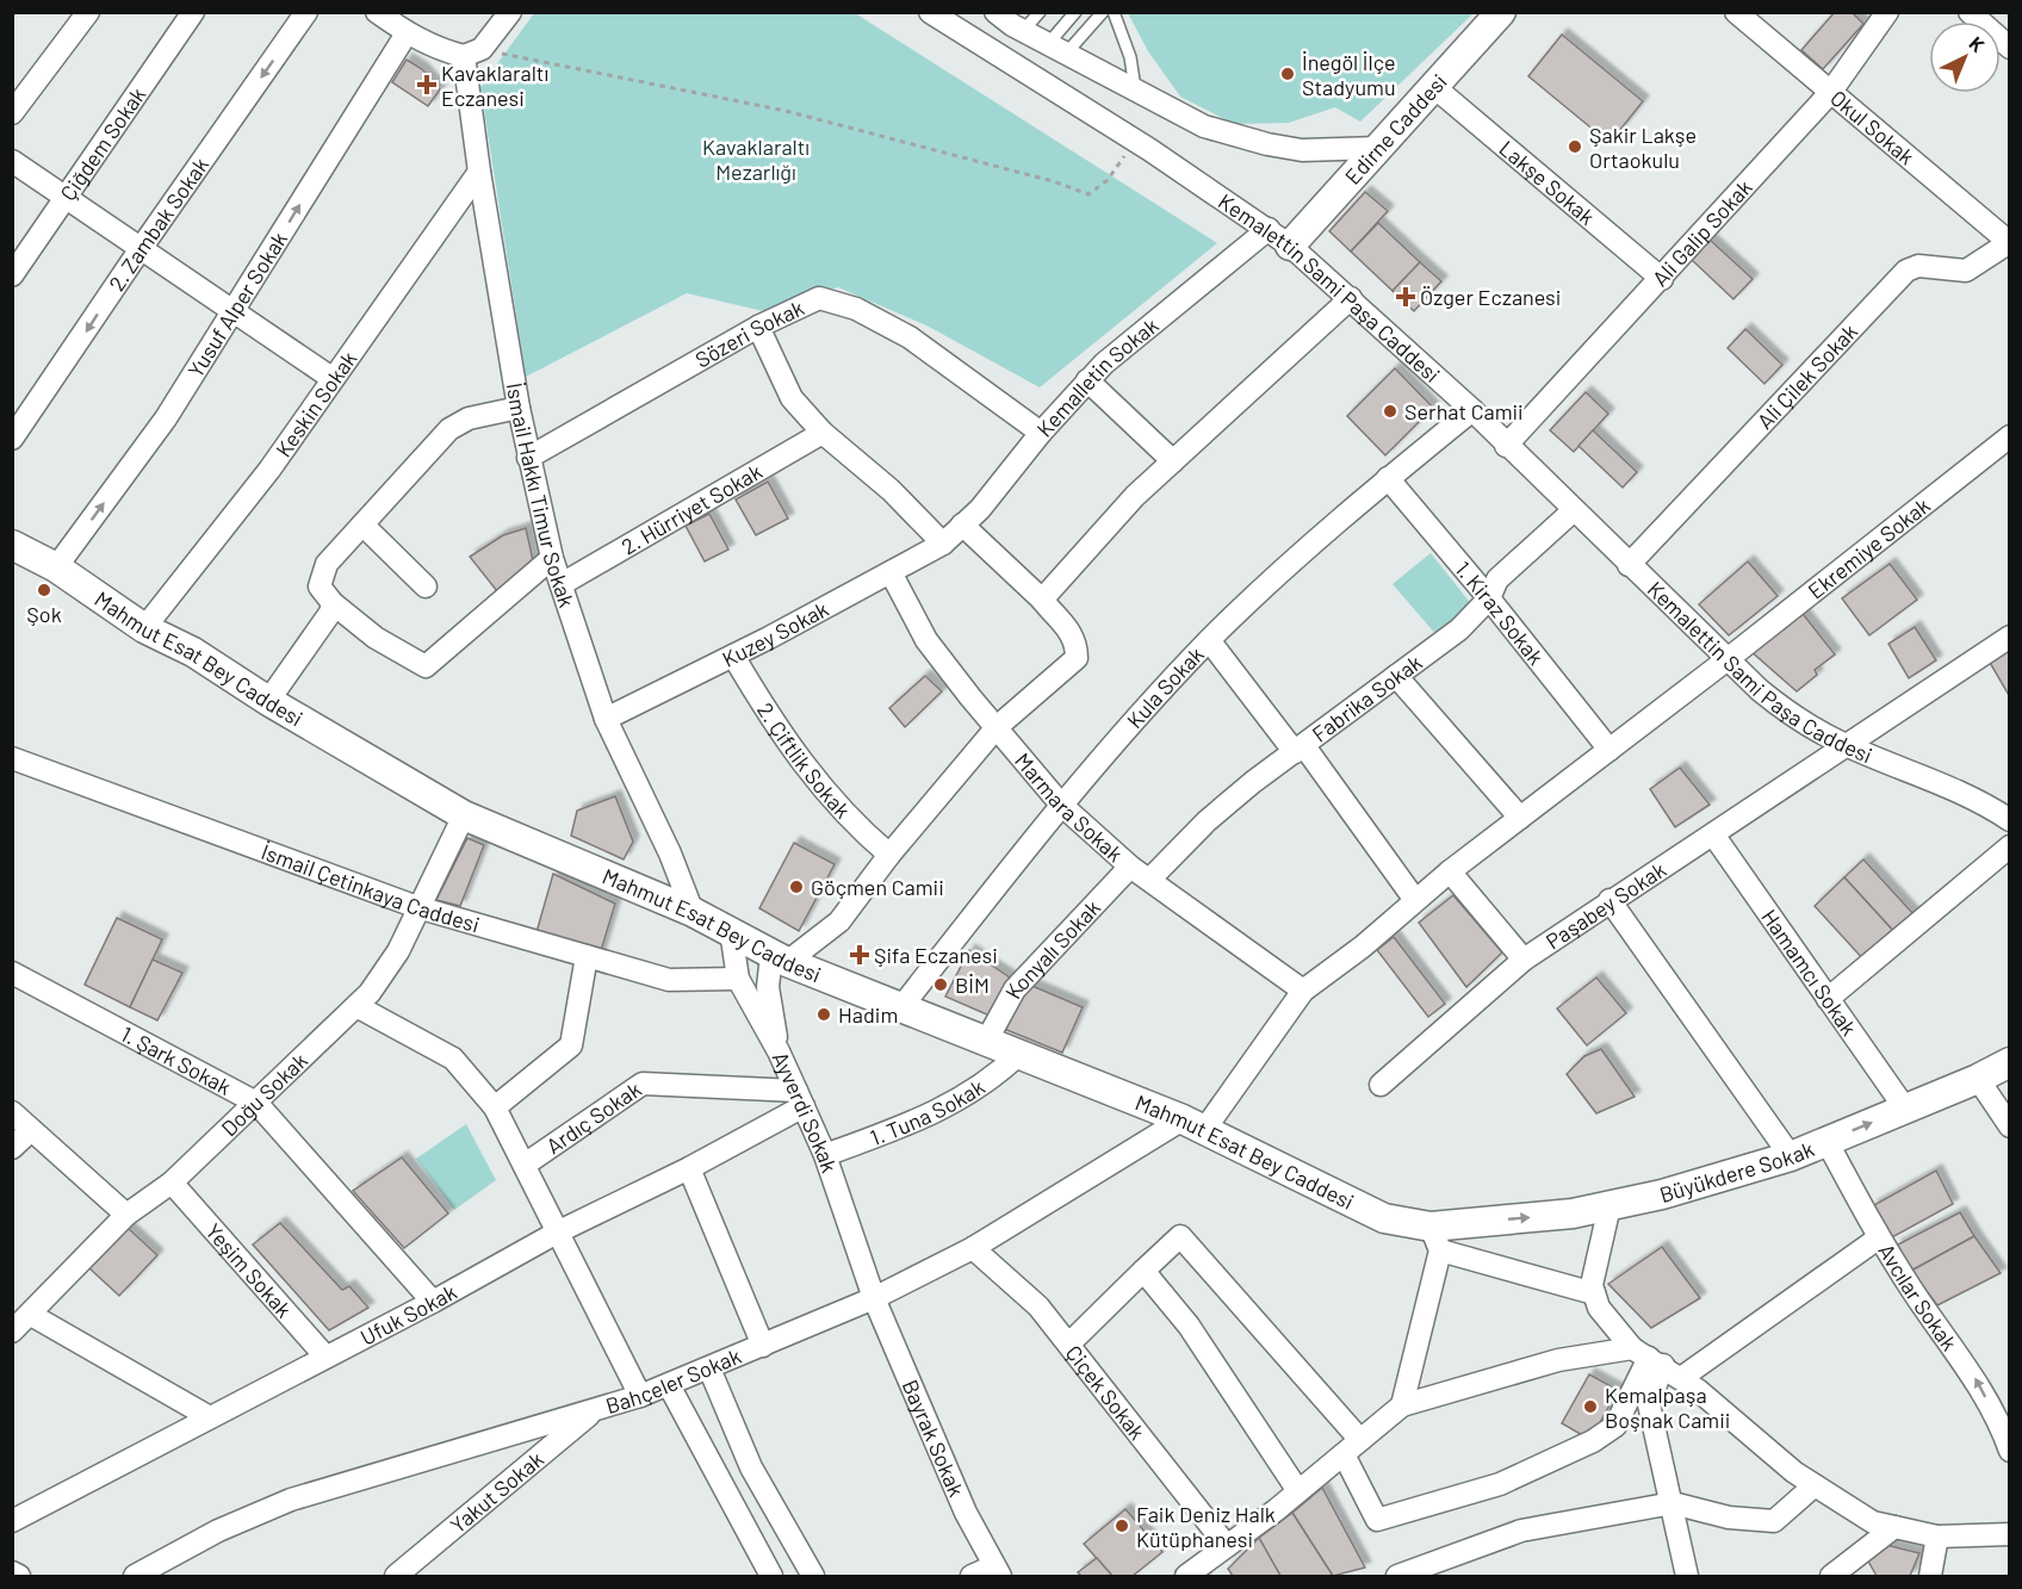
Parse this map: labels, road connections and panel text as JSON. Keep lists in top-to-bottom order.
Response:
{
  "streets": {
    "street": [
      "Okul Sokak",
      "Edirne Caddesi",
      "Çiğdem Sokak",
      "Lakşe Sokak",
      "2. Zambak Sokak",
      "Ali Galip Sokak",
      "Kemalettin Sami Paşa Caddesi",
      "Yusuf Alper Sokak",
      "Sözeri Sokak",
      "Ali Çilek Sokak",
      "Kemalletin Sokak",
      "Keskin Sokak",
      "İsmail Hakkı Timur Sokak",
      "2. Hürriyet Sokak",
      "Ekremiye Sokak",
      "1. Kiraz Sokak",
      "Kuzey Sokak",
      "Mahmut Esat Bey Caddesi",
      "Kula Sokak",
      "Fabrika Sokak",
      "2. Çiftlik Sokak",
      "Marmara Sokak",
      "İsmail Çetinkaya Caddesi",
      "Paşabey Sokak",
      "Konyalı Sokak",
      "Hamamcı Sokak",
      "1. Şark Sokak",
      "Doğu Sokak",
      "1. Tuna Sokak",
      "Ayverdi Sokak",
      "Ardıç Sokak",
      "Büyükdere Sokak",
      "Yeşim Sokak",
      "Avcılar Sokak",
      "Ufuk Sokak",
      "Bahçeler Sokak",
      "Çiçek Sokak",
      "Bayrak Sokak",
      "Yakut Sokak"
    ]
  },
  "crossings": [
    ["Okul Sokak", "Ali Galip Sokak"],
    ["Okul Sokak", "Ali Çilek Sokak"],
    ["Edirne Caddesi", "Lakşe Sokak"],
    ["Edirne Caddesi", "Kemalettin Sami Paşa Caddesi"],
    ["Edirne Caddesi", "Kemalletin Sokak"],
    ["Lakşe Sokak", "Ali Galip Sokak"],
    ["Ali Galip Sokak", "Kemalettin Sami Paşa Caddesi"],
    ["Kemalettin Sami Paşa Caddesi", "Ali Çilek Sokak"],
    ["Kemalettin Sami Paşa Caddesi", "Kemalletin Sokak"],
    ["Kemalettin Sami Paşa Caddesi", "Ekremiye Sokak"],
    ["Kemalettin Sami Paşa Caddesi", "Kula Sokak"],
    ["Kemalettin Sami Paşa Caddesi", "Fabrika Sokak"],
    ["Kemalettin Sami Paşa Caddesi", "Paşabey Sokak"],
    ["Yusuf Alper Sokak", "Mahmut Esat Bey Caddesi"],
    ["Sözeri Sokak", "Kemalletin Sokak"],
    ["Sözeri Sokak", "İsmail Hakkı Timur Sokak"],
    ["Kemalletin Sokak", "Kuzey Sokak"],
    ["Keskin Sokak", "İsmail Hakkı Timur Sokak"],
    ["Keskin Sokak", "Mahmut Esat Bey Caddesi"],
    ["İsmail Hakkı Timur Sokak", "2. Hürriyet Sokak"],
    ["İsmail Hakkı Timur Sokak", "Kuzey Sokak"],
    ["İsmail Hakkı Timur Sokak", "Mahmut Esat Bey Caddesi"],
    ["Ekremiye Sokak", "1. Kiraz Sokak"],
    ["Ekremiye Sokak", "Mahmut Esat Bey Caddesi"],
    ["Ekremiye Sokak", "Marmara Sokak"],
    ["Ekremiye Sokak", "Bahçeler Sokak"],
    ["1. Kiraz Sokak", "Kula Sokak"],
    ["1. Kiraz Sokak", "Fabrika Sokak"],
    ["Kuzey Sokak", "2. Çiftlik Sokak"],
    ["Kuzey Sokak", "Marmara Sokak"],
    ["Mahmut Esat Bey Caddesi", "Kula Sokak"],
    ["Mahmut Esat Bey Caddesi", "Konyalı Sokak"],
    ["Mahmut Esat Bey Caddesi", "Doğu Sokak"],
    ["Mahmut Esat Bey Caddesi", "1. Tuna Sokak"],
    ["Mahmut Esat Bey Caddesi", "Ayverdi Sokak"],
    ["Mahmut Esat Bey Caddesi", "Büyükdere Sokak"],
    ["Mahmut Esat Bey Caddesi", "Bahçeler Sokak"],
    ["Kula Sokak", "Marmara Sokak"],
    ["Fabrika Sokak", "Marmara Sokak"],
    ["Marmara Sokak", "Konyalı Sokak"],
    ["İsmail Çetinkaya Caddesi", "Doğu Sokak"],
    ["İsmail Çetinkaya Caddesi", "Ayverdi Sokak"],
    ["Paşabey Sokak", "Hamamcı Sokak"],
    ["Hamamcı Sokak", "Büyükdere Sokak"],
    ["1. Şark Sokak", "Doğu Sokak"],
    ["1. Şark Sokak", "Ufuk Sokak"],
    ["Doğu Sokak", "Yeşim Sokak"],
    ["1. Tuna Sokak", "Ayverdi Sokak"],
    ["Ayverdi Sokak", "Ardıç Sokak"],
    ["Ayverdi Sokak", "Ufuk Sokak"],
    ["Ayverdi Sokak", "Bahçeler Sokak"],
    ["Ayverdi Sokak", "Bayrak Sokak"],
    ["Ardıç Sokak", "Ufuk Sokak"],
    ["Büyükdere Sokak", "Avcılar Sokak"],
    ["Yeşim Sokak", "Ufuk Sokak"],
    ["Bahçeler Sokak", "Çiçek Sokak"],
    ["Bahçeler Sokak", "Bayrak Sokak"],
    ["Bahçeler Sokak", "Yakut Sokak"]
  ],
  "one_way": ["2. Zambak Sokak", "Yusuf Alper Sokak", "Avcılar Sokak"],
  "parks": ["Kavaklaraltı Mezarlığı"],
  "places": {
    "other": [
      "İnegöl İlçe Stadyumu",
      "Şakir Lakşe Ortaokulu",
      "Serhat Camii",
      "Şok",
      "Göçmen Camii",
      "BİM",
      "Hadim",
      "Kemalpaşa Boşnak Camii",
      "Faik Deniz Halk Kütüphanesi"
    ],
    "health": ["Kavaklaraltı Eczanesi", "Özger Eczanesi", "Şifa Eczanesi"]
  },
  "north": "top right"
}
